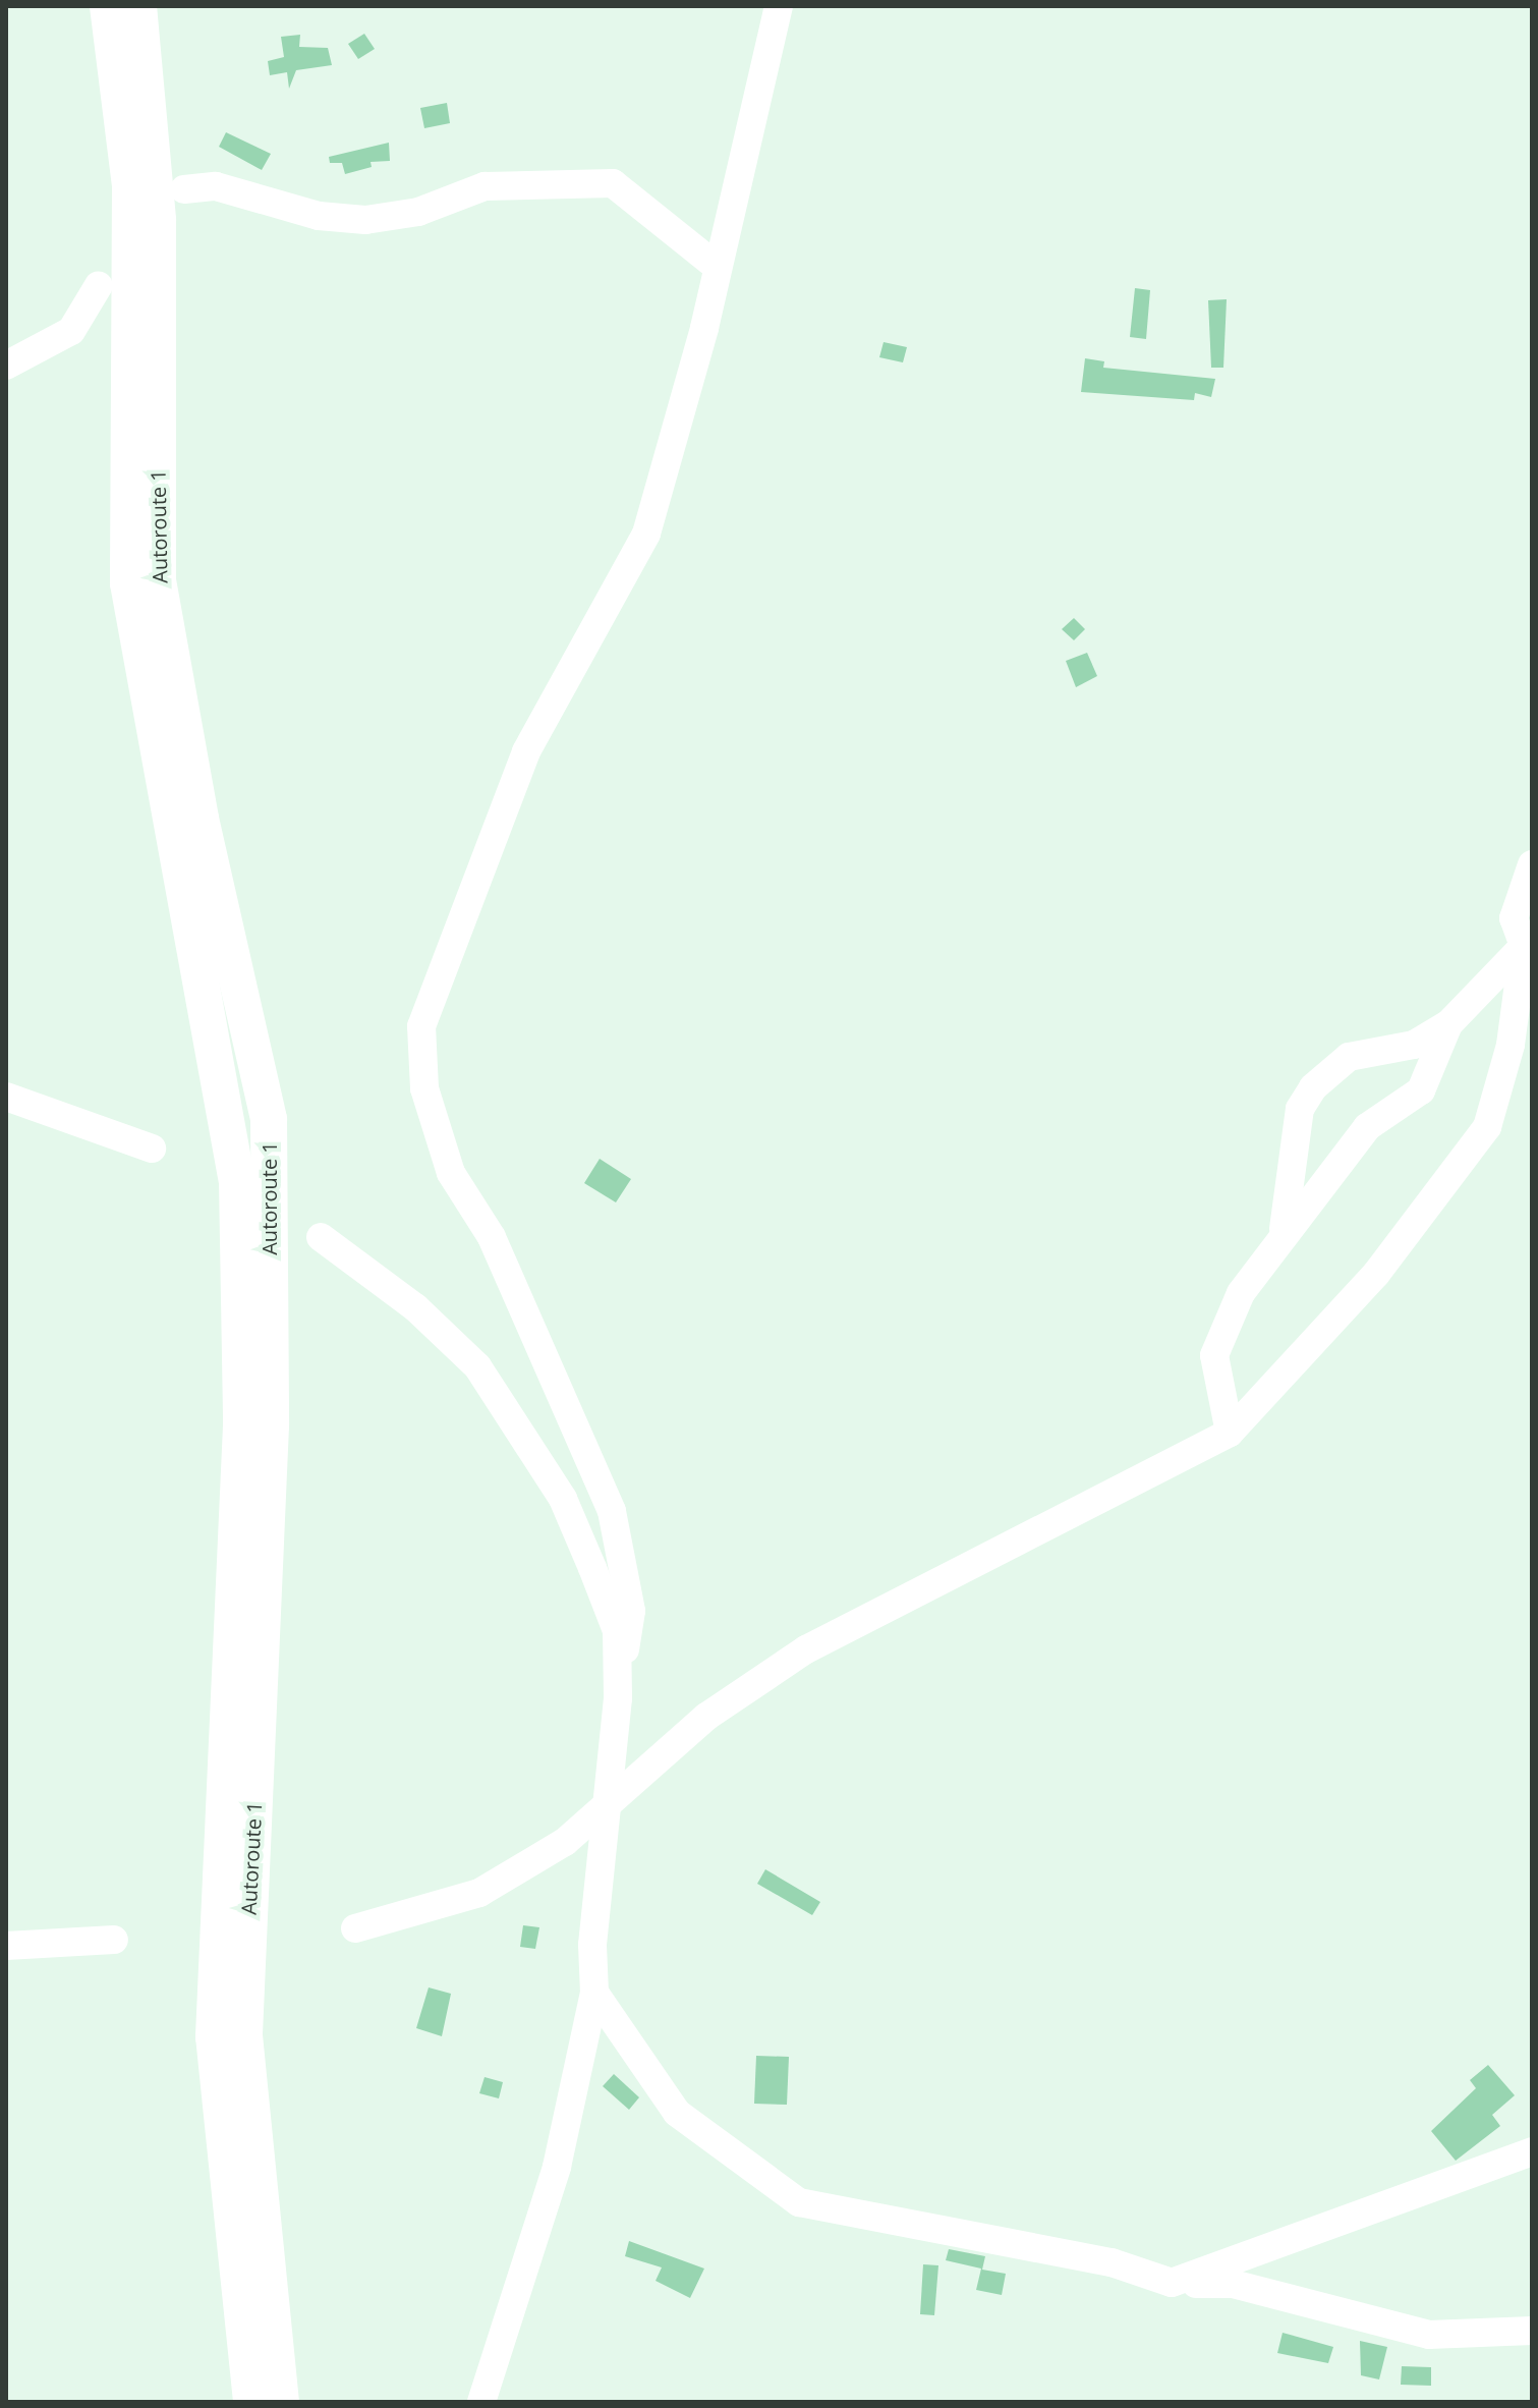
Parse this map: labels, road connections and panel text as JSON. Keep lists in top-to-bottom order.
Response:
{
  "streets": {
    "main road": ["Autoroute 1"]
  }
}
